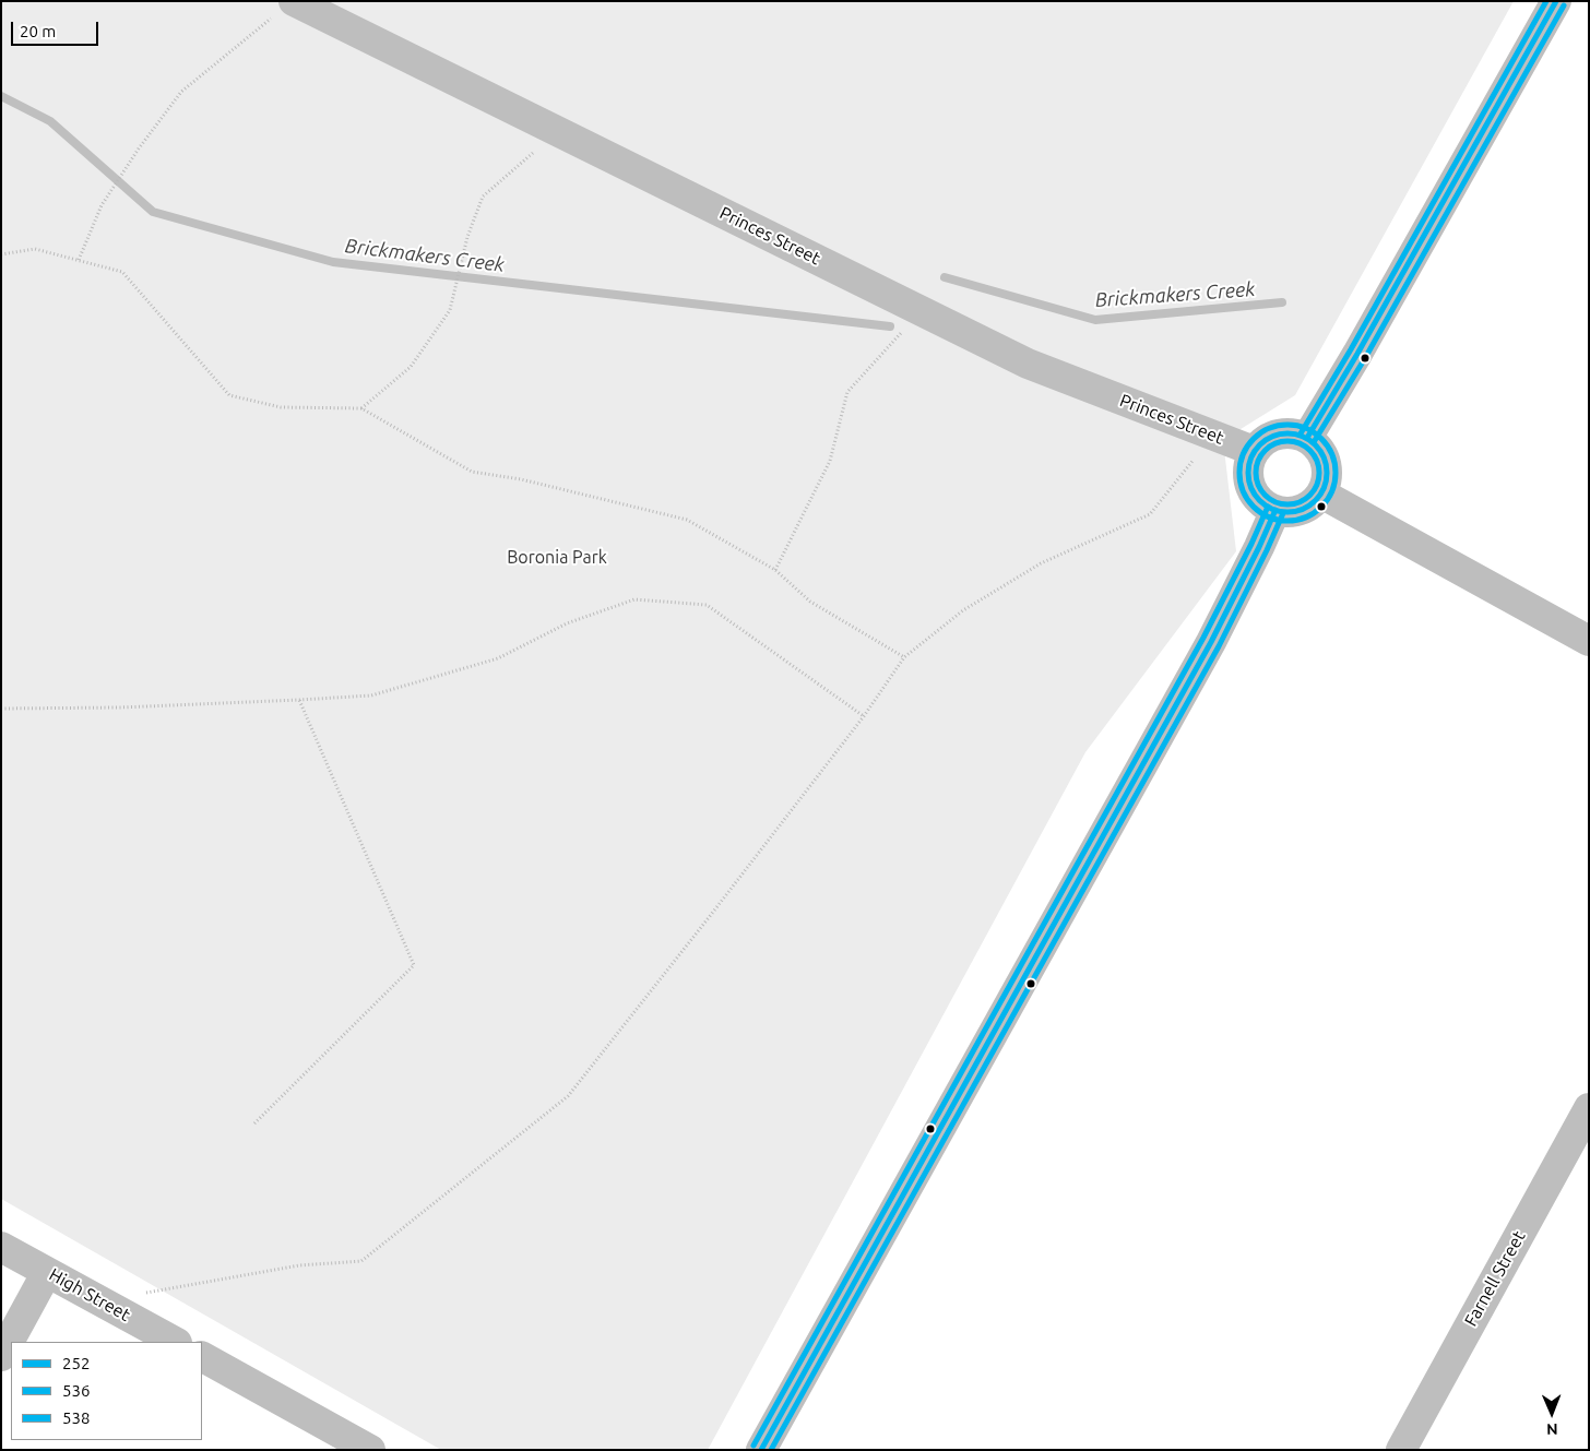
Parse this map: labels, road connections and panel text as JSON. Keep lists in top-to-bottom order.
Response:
{
  "streets": {
    "street": ["Princes Street", "Farnell Street", "High Street"]
  },
  "water": ["Brickmakers Creek"],
  "parks": ["Boronia Park"],
  "lines": ["transit line 252", "transit line 538", "transit line 536"],
  "legend": ["252", "536", "538"],
  "scale_bar": "20 m",
  "north": "bottom"
}
